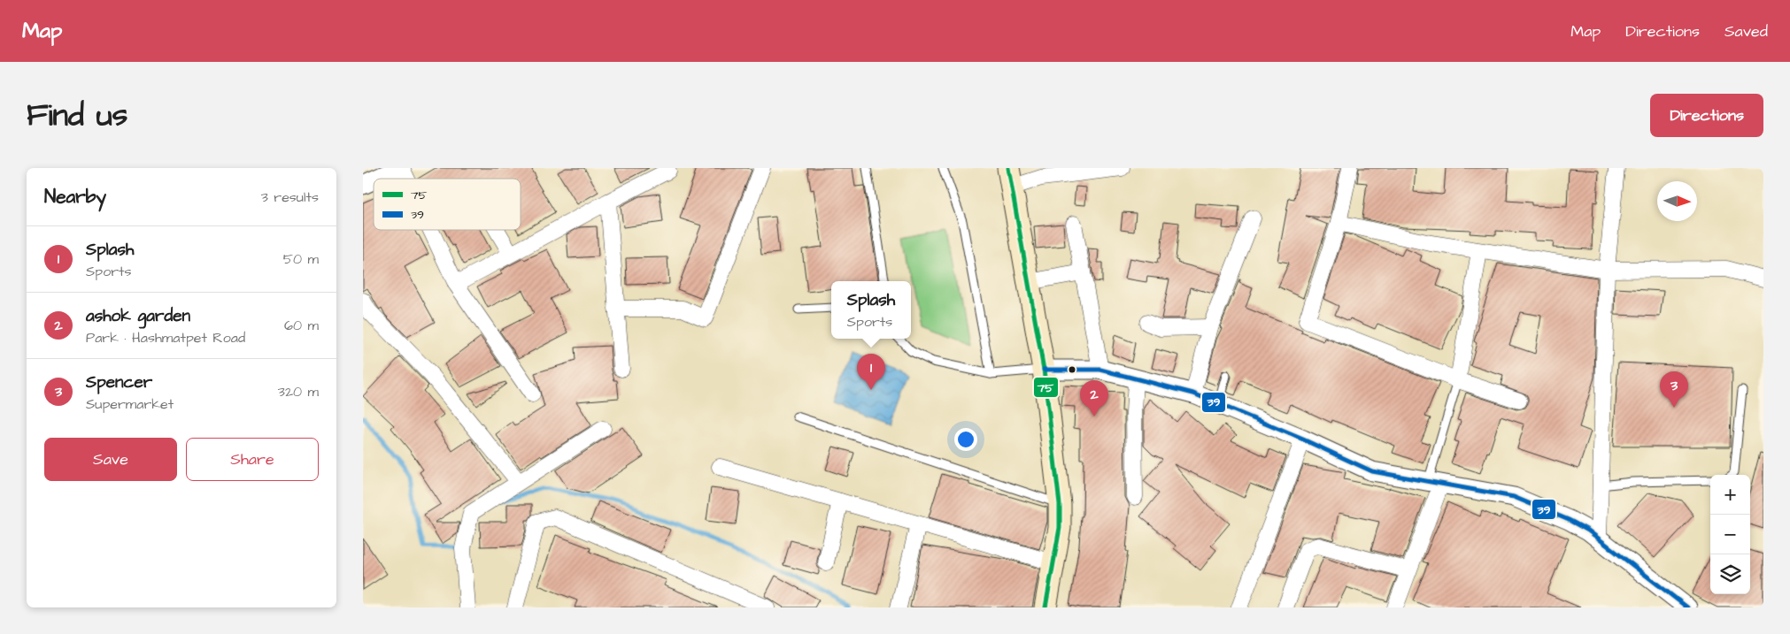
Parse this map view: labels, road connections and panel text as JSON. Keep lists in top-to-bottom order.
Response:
{
  "lines": ["transit line 75", "transit line 39"],
  "legend": ["75", "39"],
  "north": "right",
  "page": {
    "header": "Map",
    "nav": ["Map", "Directions", "Saved"],
    "title": "Find us",
    "buttons": [
      "Directions",
      ["Save", "Share"]
    ],
    "heading": ["Nearby", "3 results"],
    "list": [
      {
        "mark": "1",
        "name": "Splash",
        "note": "Sports",
        "value": "50 m"
      },
      {
        "mark": "2",
        "name": "ashok garden",
        "note": "Park · Hashmatpet Road",
        "value": "60 m"
      },
      {
        "mark": "3",
        "name": "Spencer",
        "note": "Supermarket",
        "value": "320 m"
      }
    ],
    "popup": ["Splash", "Sports"],
    "pins": ["1", "3", "2"],
    "map_buttons": ["+", "−"]
  }
}
